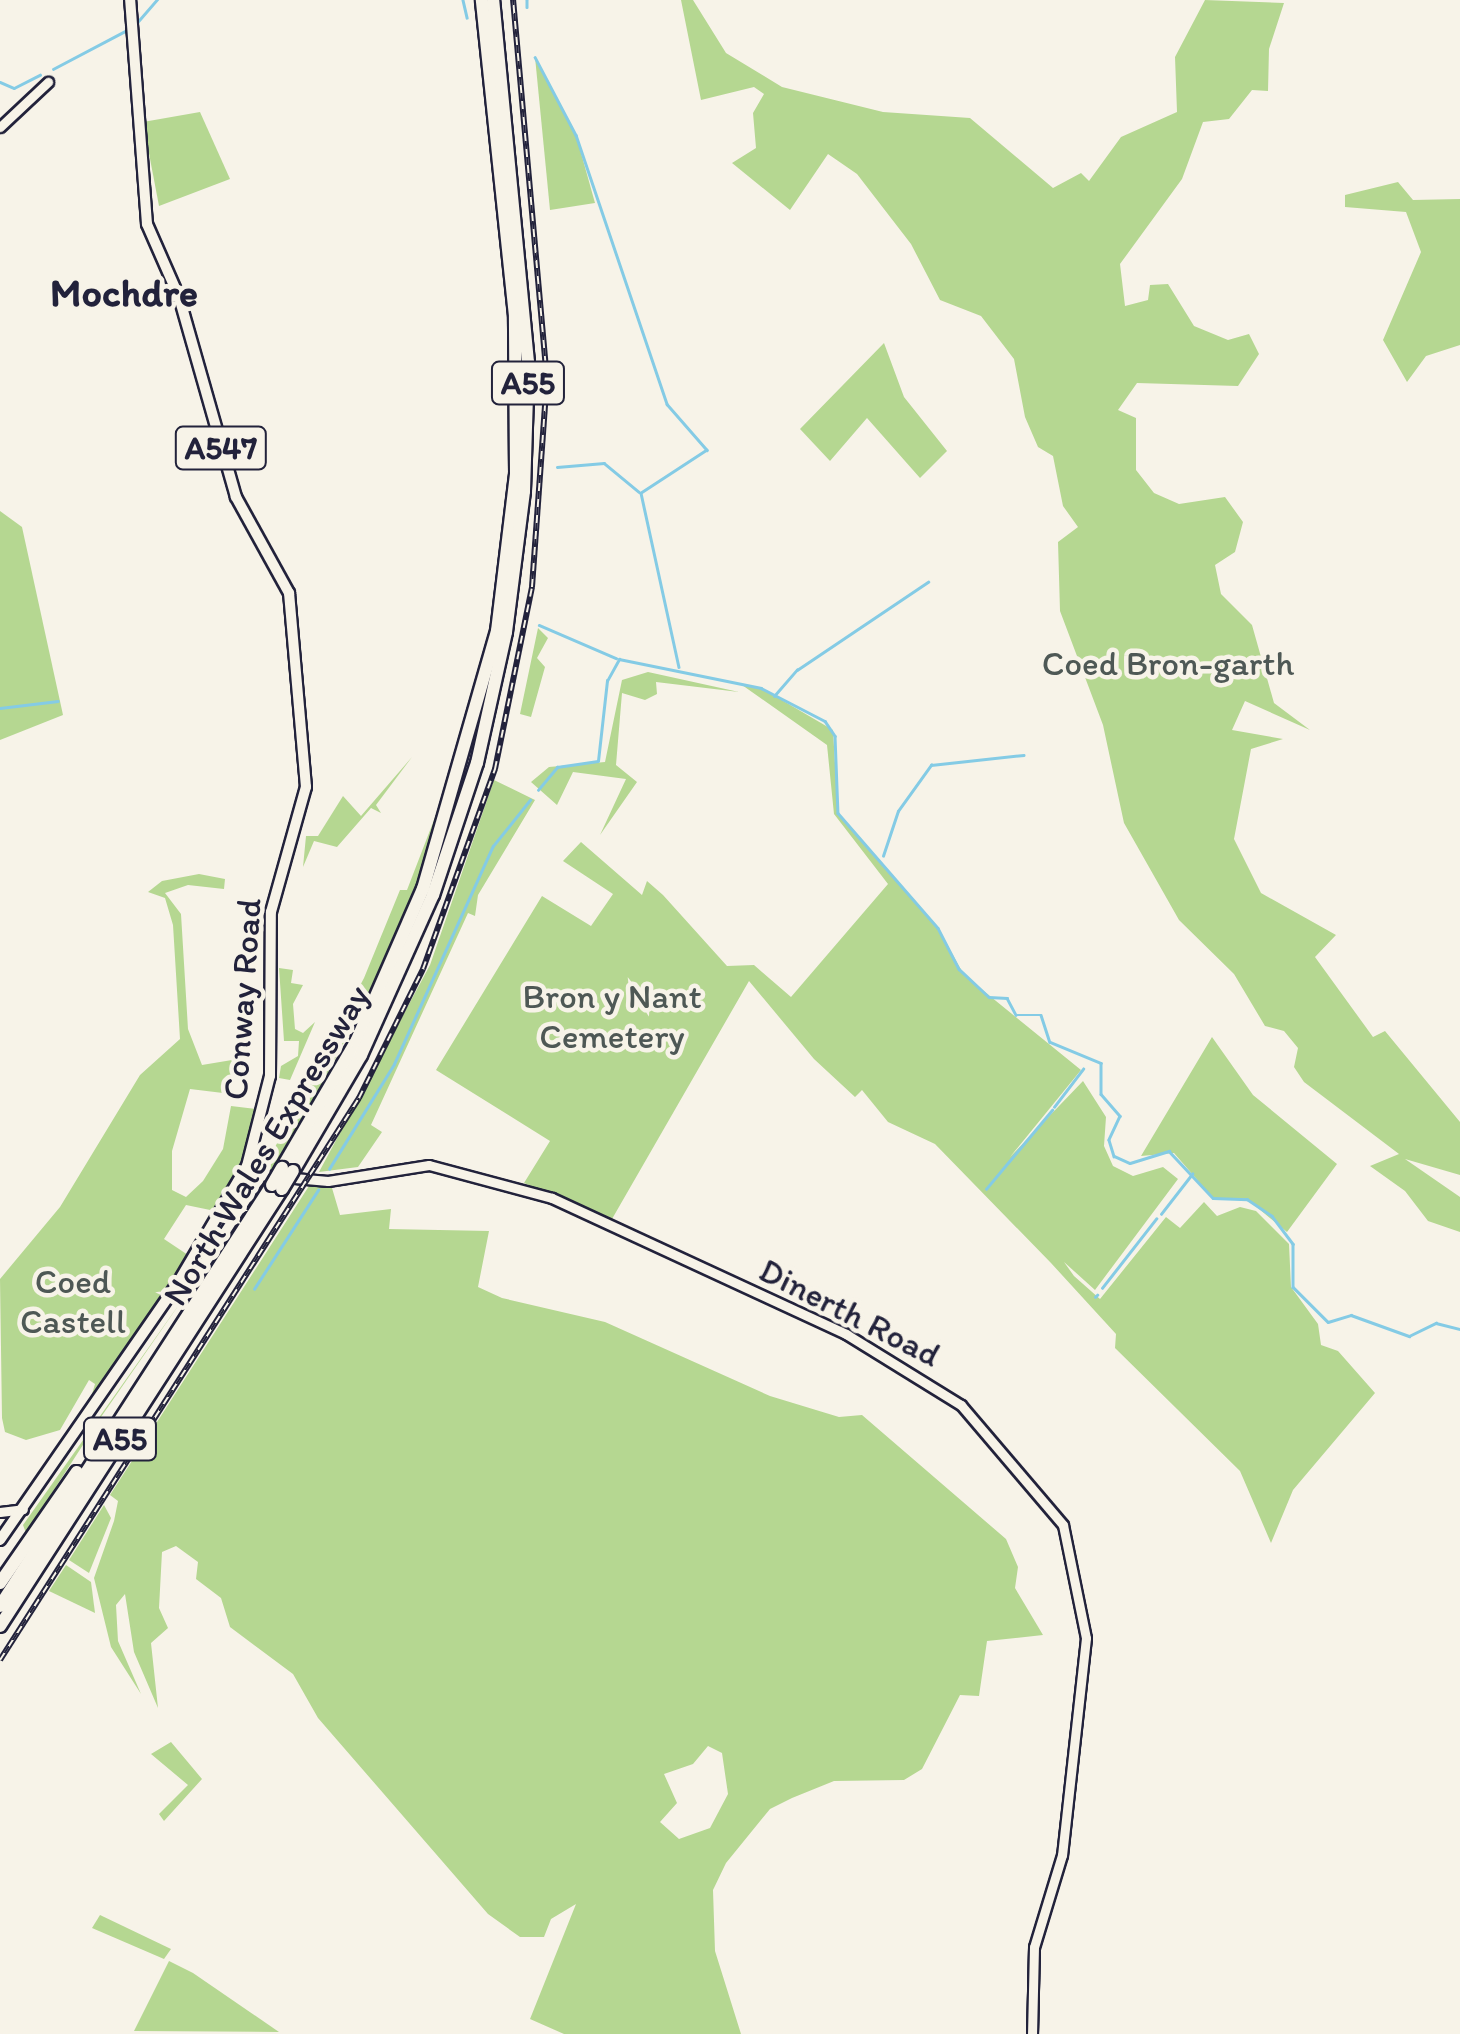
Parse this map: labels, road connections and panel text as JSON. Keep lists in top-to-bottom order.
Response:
{
  "streets": {
    "highway": ["A55", "North Wales Expressway"],
    "main road": ["A547", "Conway Road"],
    "street": ["Dinerth Road"]
  },
  "crossings": [
    ["Conway Road", "Dinerth Road"]
  ],
  "districts": ["Mochdre"],
  "parks": ["Coed Bron-garth", "Bron y Nant Cemetery", "Coed Castell"]
}
